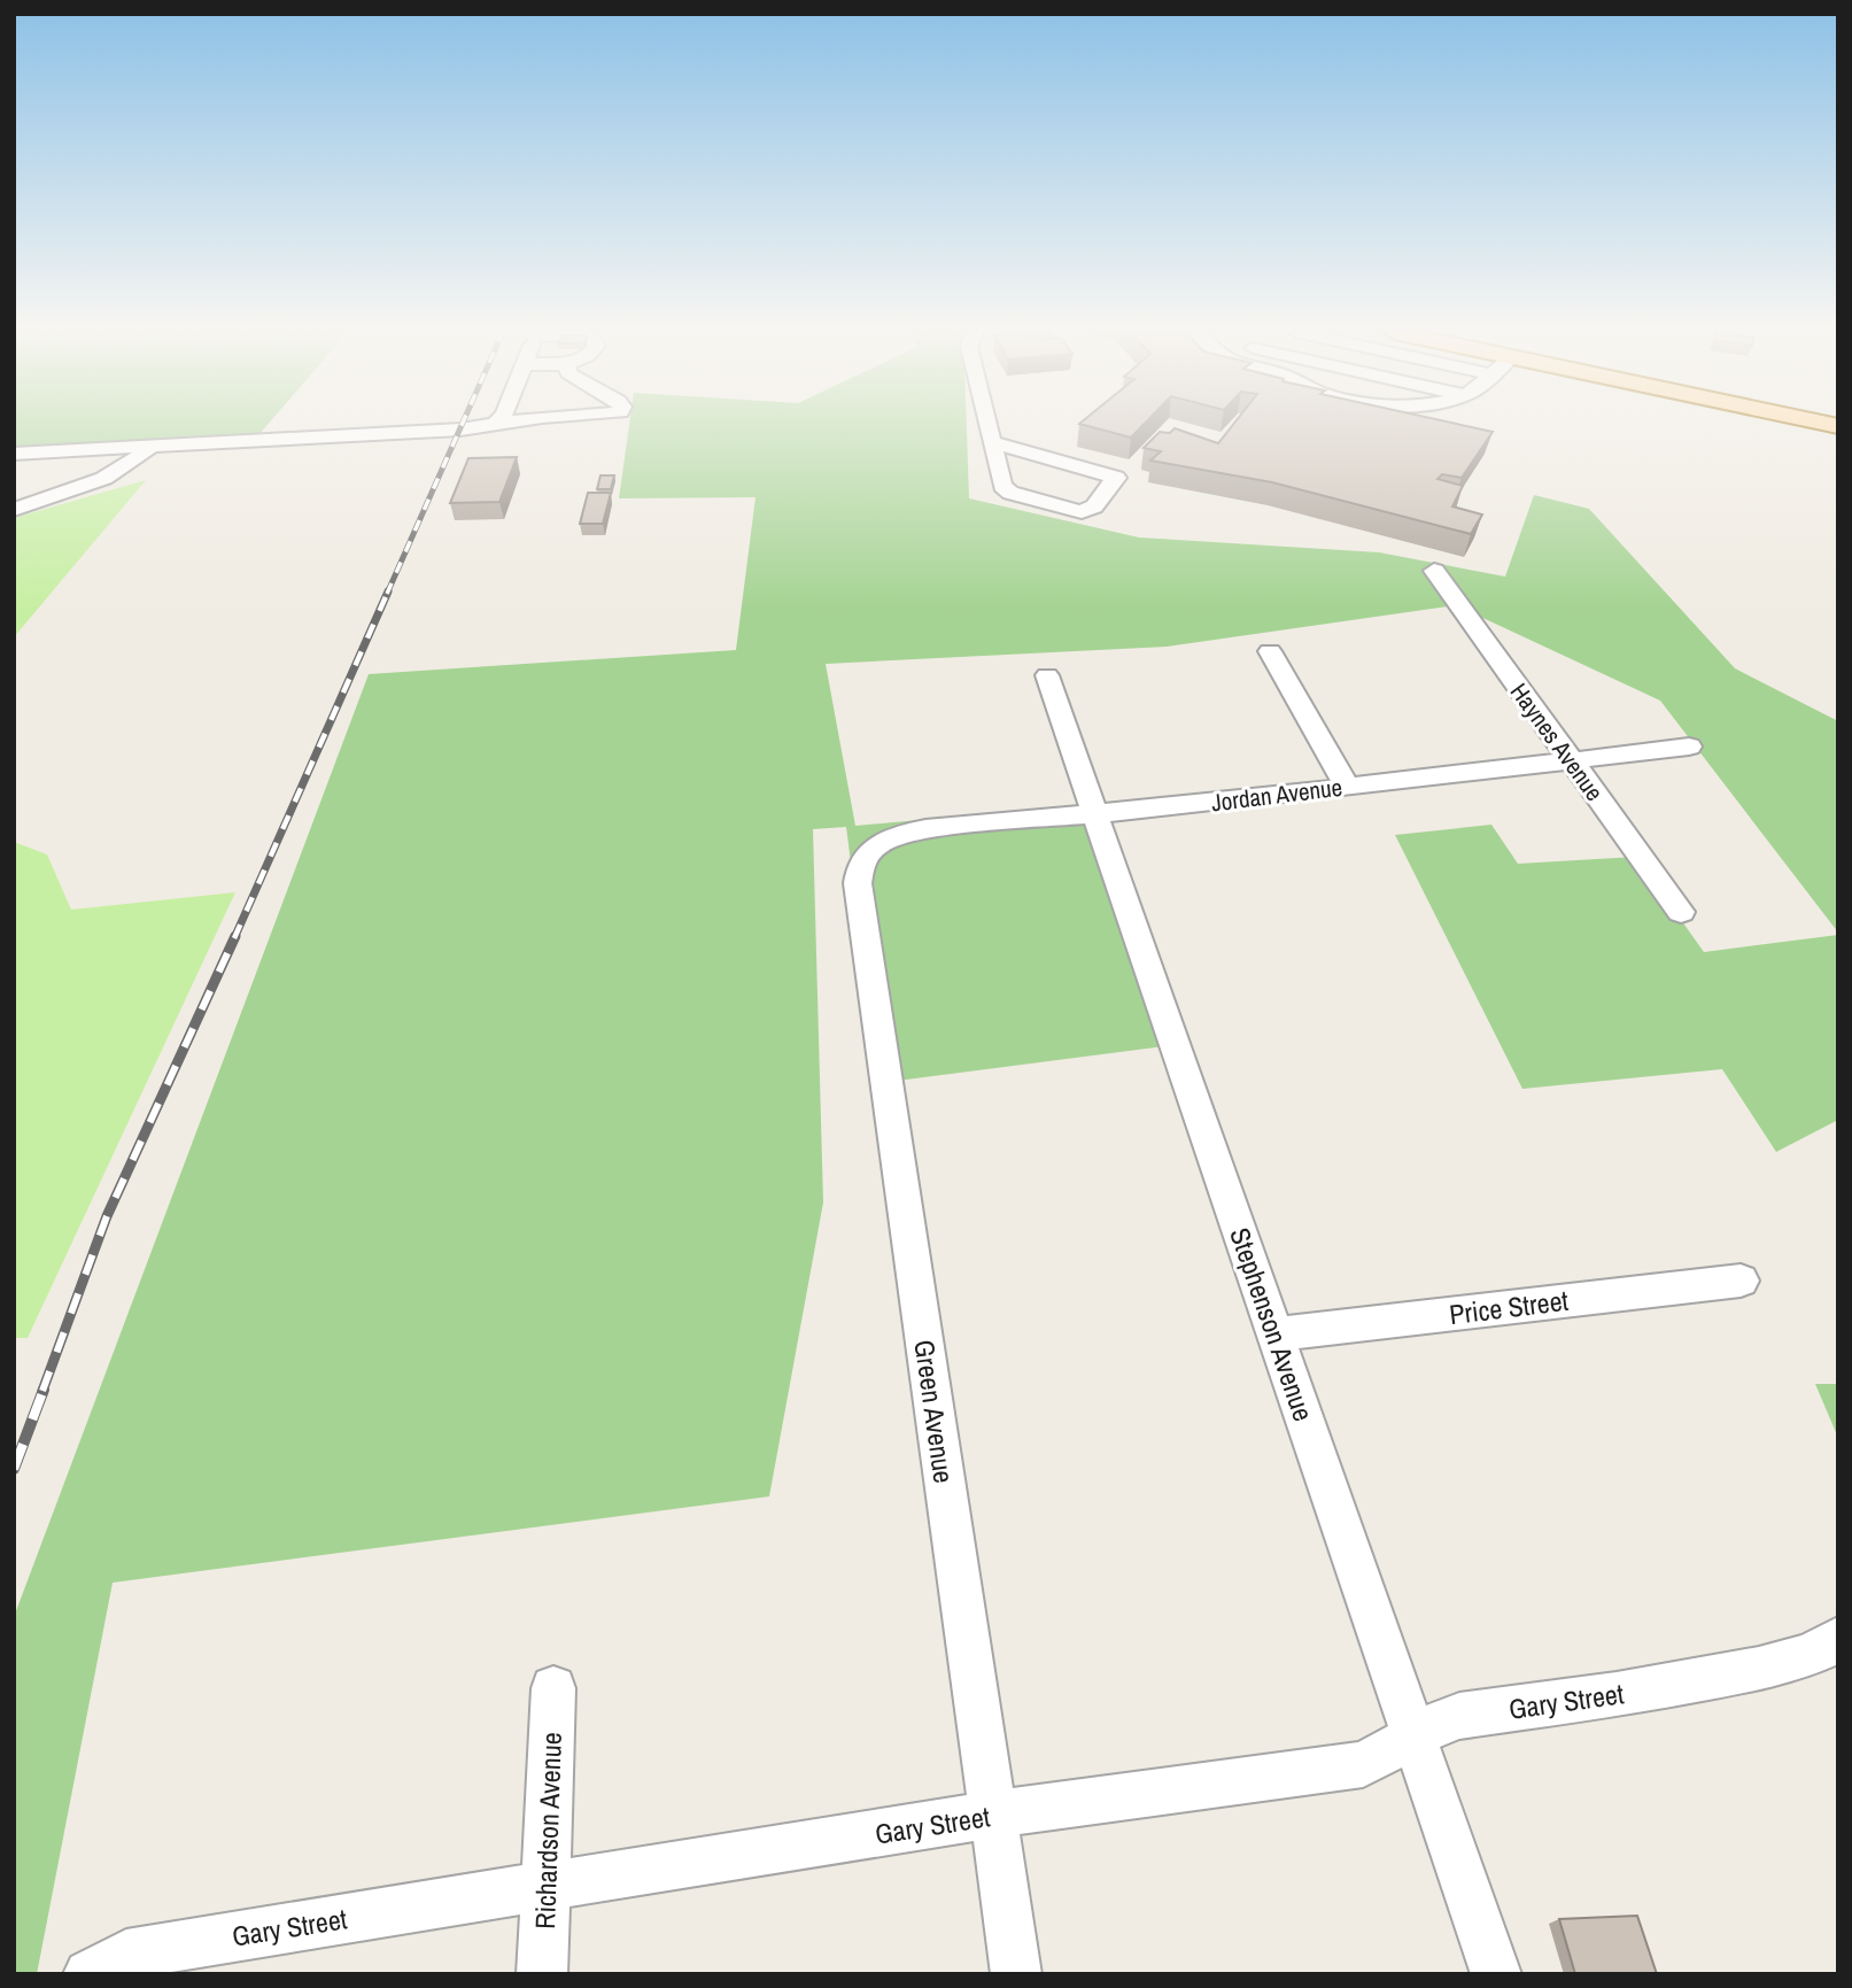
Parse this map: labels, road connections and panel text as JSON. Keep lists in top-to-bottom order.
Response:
{
  "streets": {
    "street": [
      "Haynes Avenue",
      "Jordan Avenue",
      "Price Street",
      "Stephenson Avenue",
      "Green Avenue",
      "Gary Street",
      "Richardson Avenue"
    ]
  },
  "crossings": [
    ["Haynes Avenue", "Jordan Avenue"],
    ["Jordan Avenue", "Stephenson Avenue"],
    ["Jordan Avenue", "Green Avenue"],
    ["Price Street", "Stephenson Avenue"],
    ["Stephenson Avenue", "Gary Street"],
    ["Green Avenue", "Gary Street"],
    ["Gary Street", "Richardson Avenue"]
  ]
}
